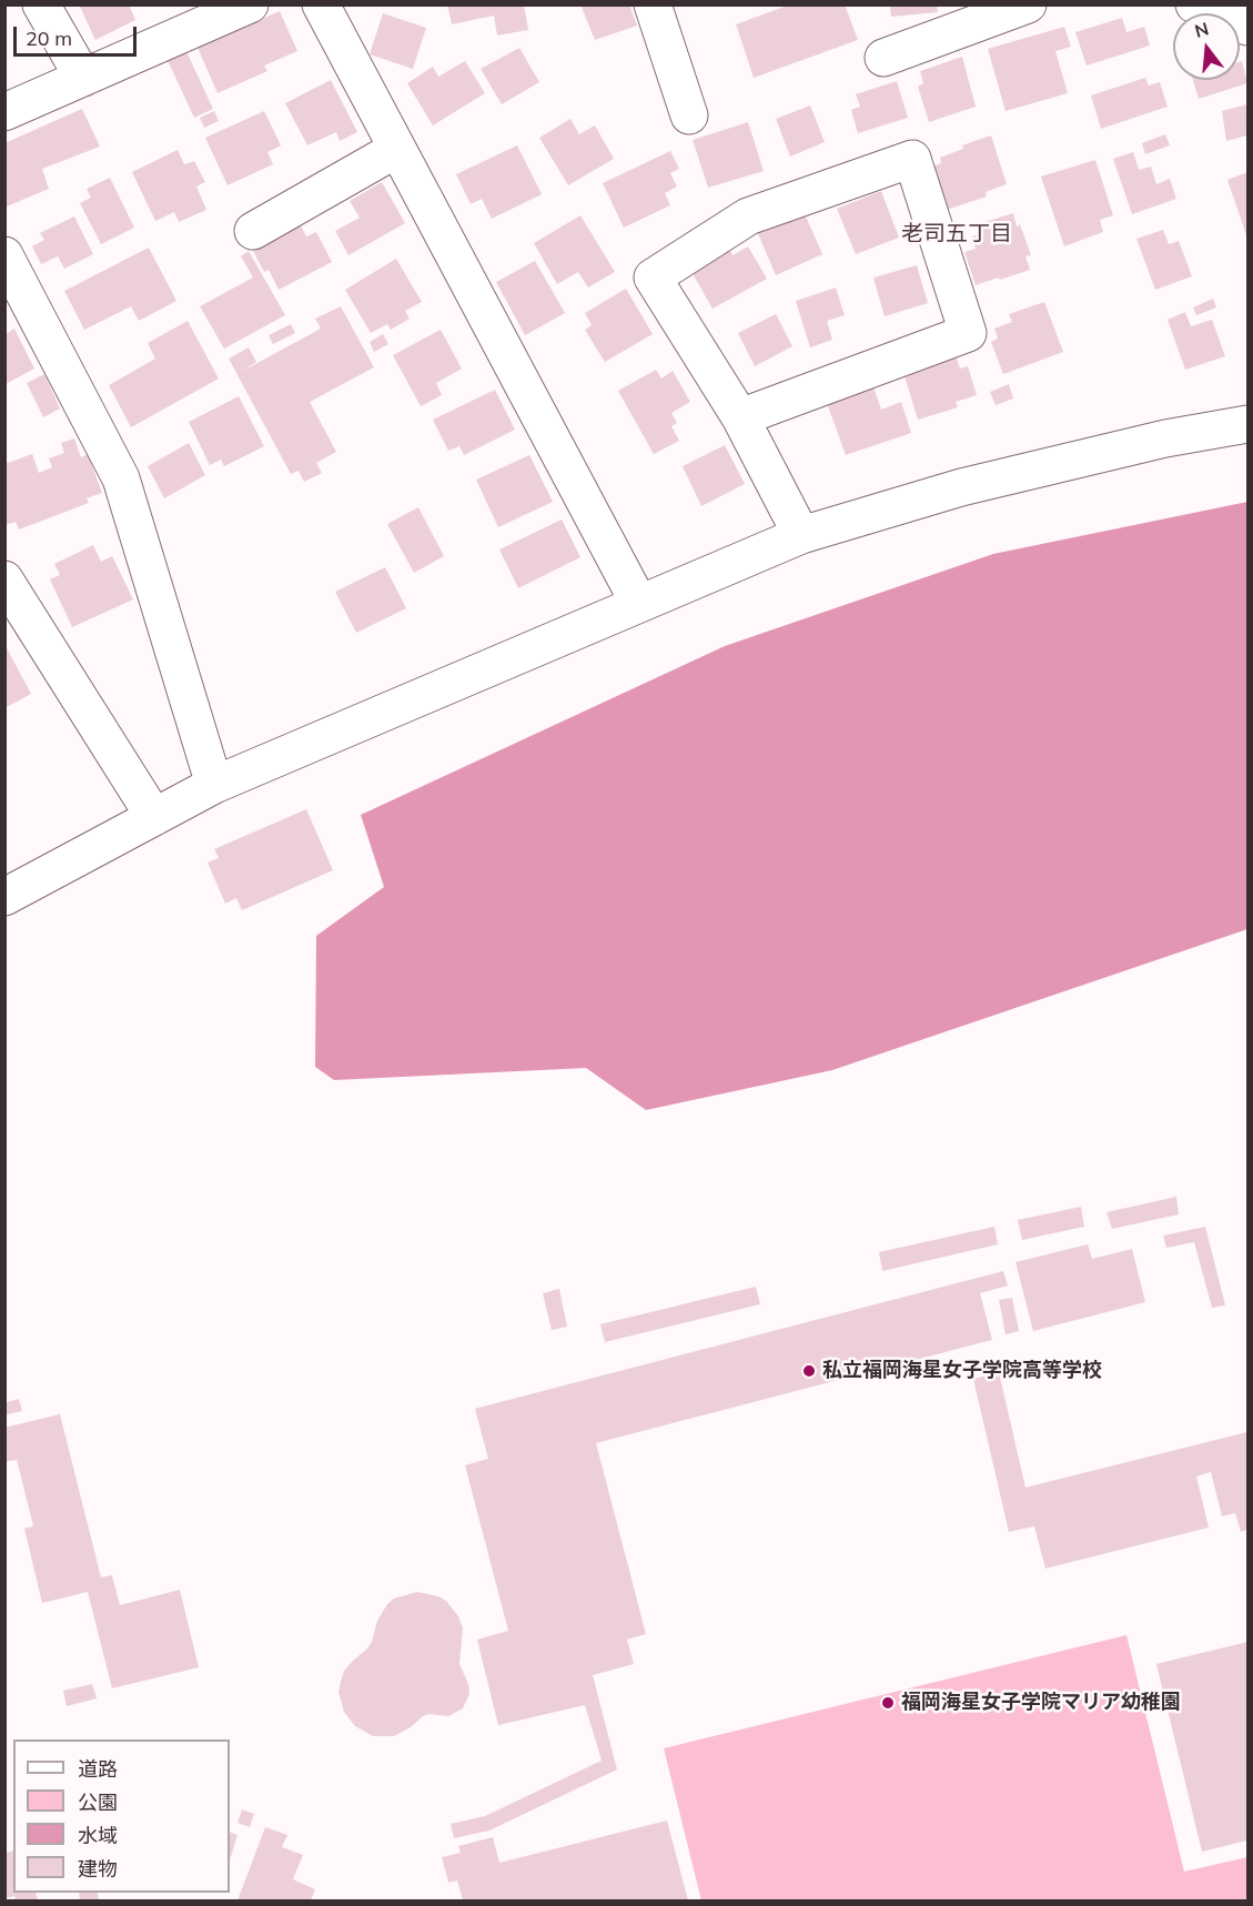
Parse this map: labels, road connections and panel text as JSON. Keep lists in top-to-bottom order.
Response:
{
  "districts": ["老司五丁目"],
  "places": ["私立福岡海星女子学院高等学校", "福岡海星女子学院マリア幼稚園"],
  "legend": [
    "道路",
    "公園",
    "水域",
    "建物"
  ],
  "scale_bar": "20 m",
  "north": "top"
}
